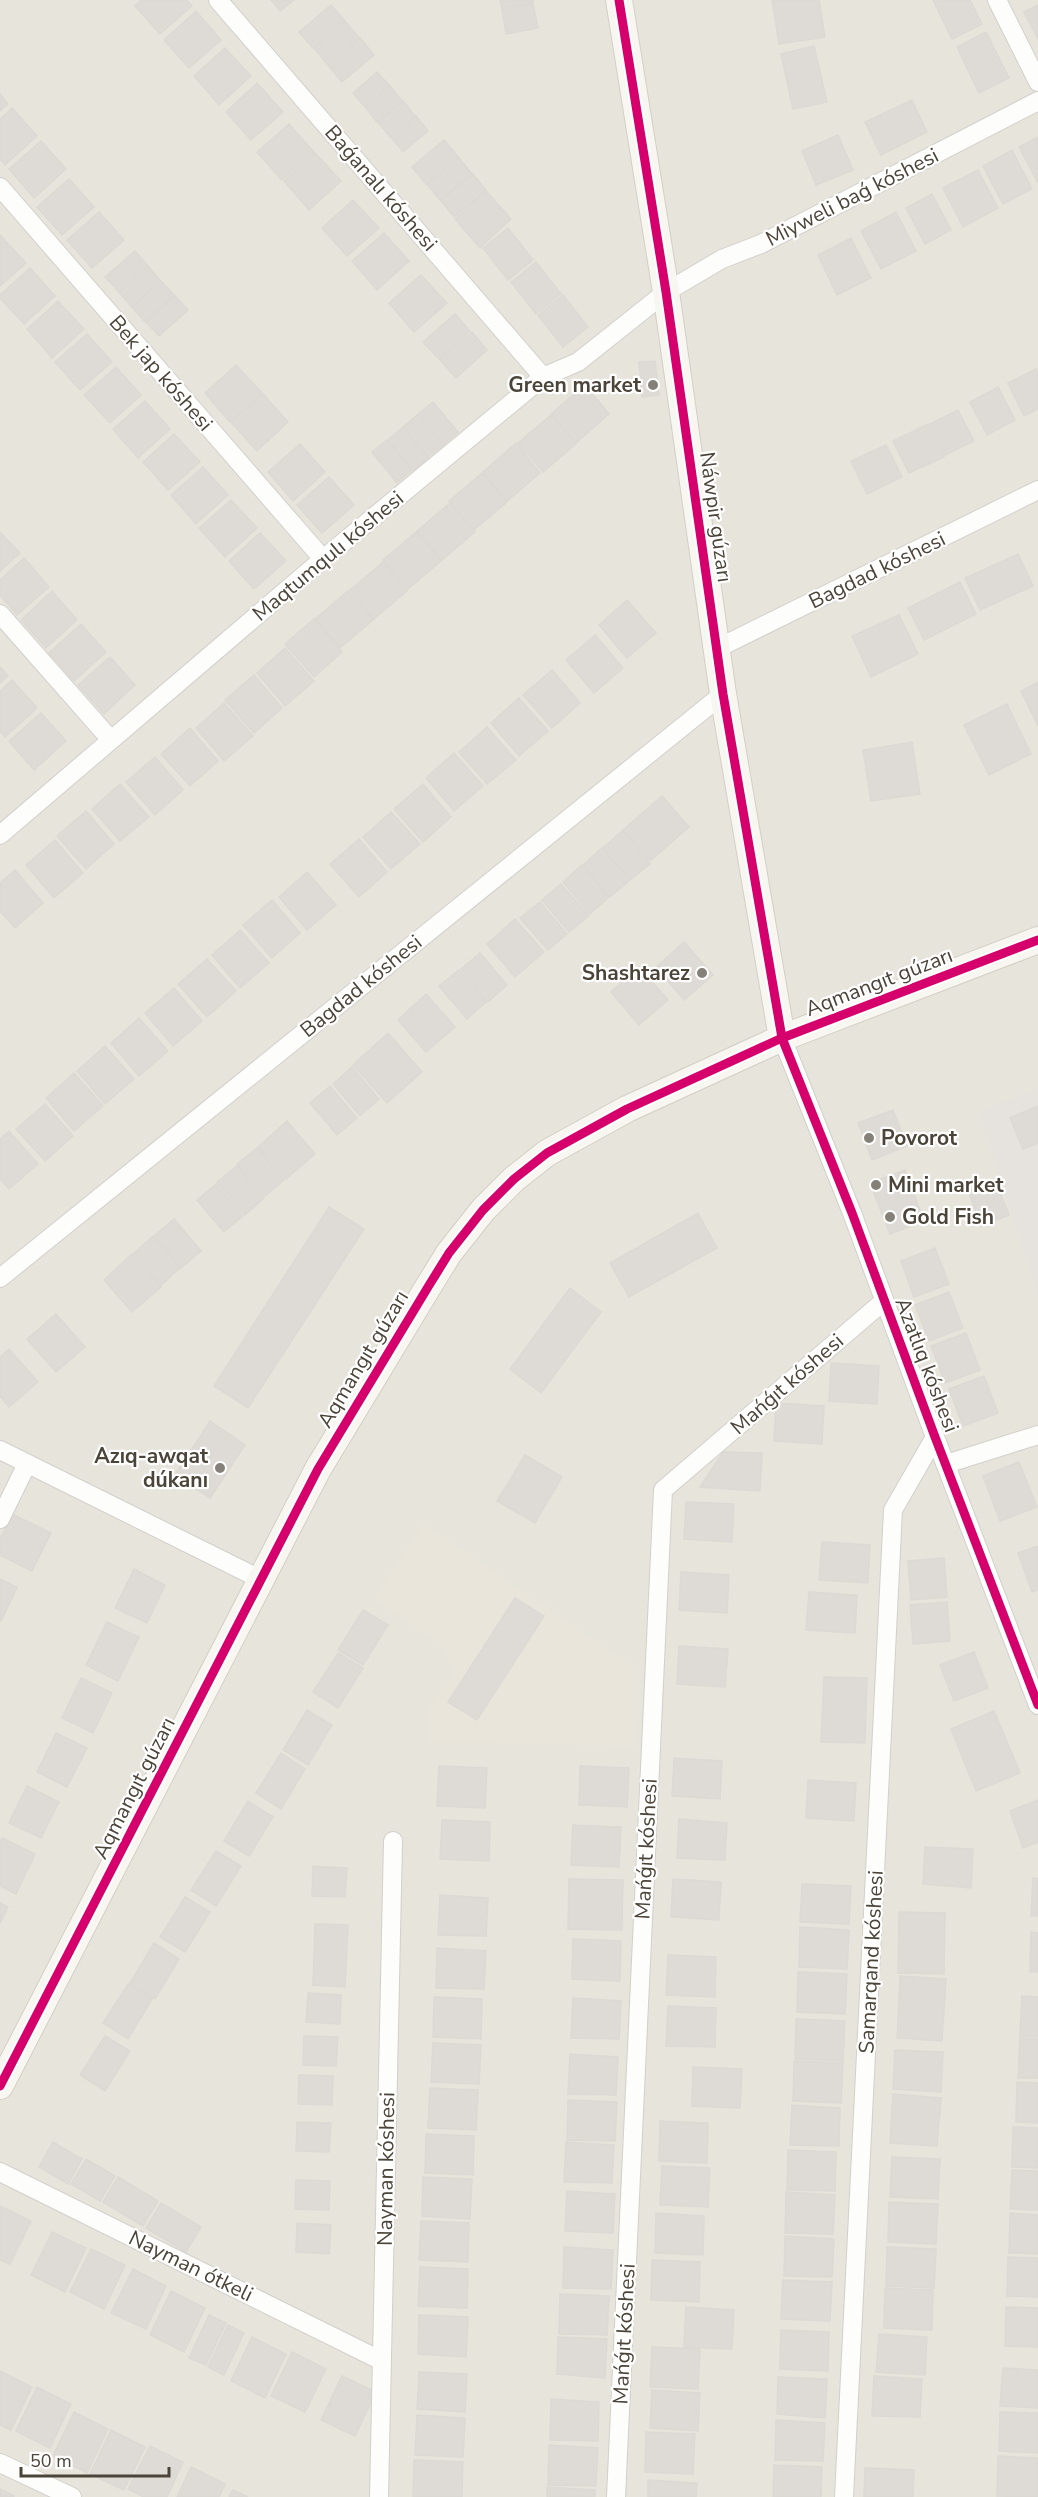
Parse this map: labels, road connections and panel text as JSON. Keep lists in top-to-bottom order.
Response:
{
  "streets": {
    "street": [
      "Baǵanalı kóshesi",
      "Miyweli baǵ kóshesi",
      "Bek jap kóshesi",
      "Náwpir gúzarı",
      "Maqtumqulı kóshesi",
      "Bagdad kóshesi",
      "Aqmangıt gúzarı",
      "Azatlıq kóshesi",
      "Mańǵıt kóshesi",
      "Samarqand kóshesi",
      "Nayman kóshesi",
      "Nayman ótkeli"
    ]
  },
  "crossings": [
    ["Baǵanalı kóshesi", "Maqtumqulı kóshesi"],
    ["Miyweli baǵ kóshesi", "Náwpir gúzarı"],
    ["Miyweli baǵ kóshesi", "Maqtumqulı kóshesi"],
    ["Bek jap kóshesi", "Maqtumqulı kóshesi"],
    ["Náwpir gúzarı", "Maqtumqulı kóshesi"],
    ["Náwpir gúzarı", "Bagdad kóshesi"],
    ["Náwpir gúzarı", "Aqmangıt gúzarı"],
    ["Náwpir gúzarı", "Azatlıq kóshesi"],
    ["Aqmangıt gúzarı", "Azatlıq kóshesi"],
    ["Azatlıq kóshesi", "Mańǵıt kóshesi"],
    ["Azatlıq kóshesi", "Samarqand kóshesi"],
    ["Nayman kóshesi", "Nayman ótkeli"]
  ],
  "places": [
    "Green market",
    "Shashtarez",
    "Povorot",
    "Mini market",
    "Gold Fish",
    "Azıq-awqat dúkanı"
  ],
  "scale_bar": "50 m"
}
